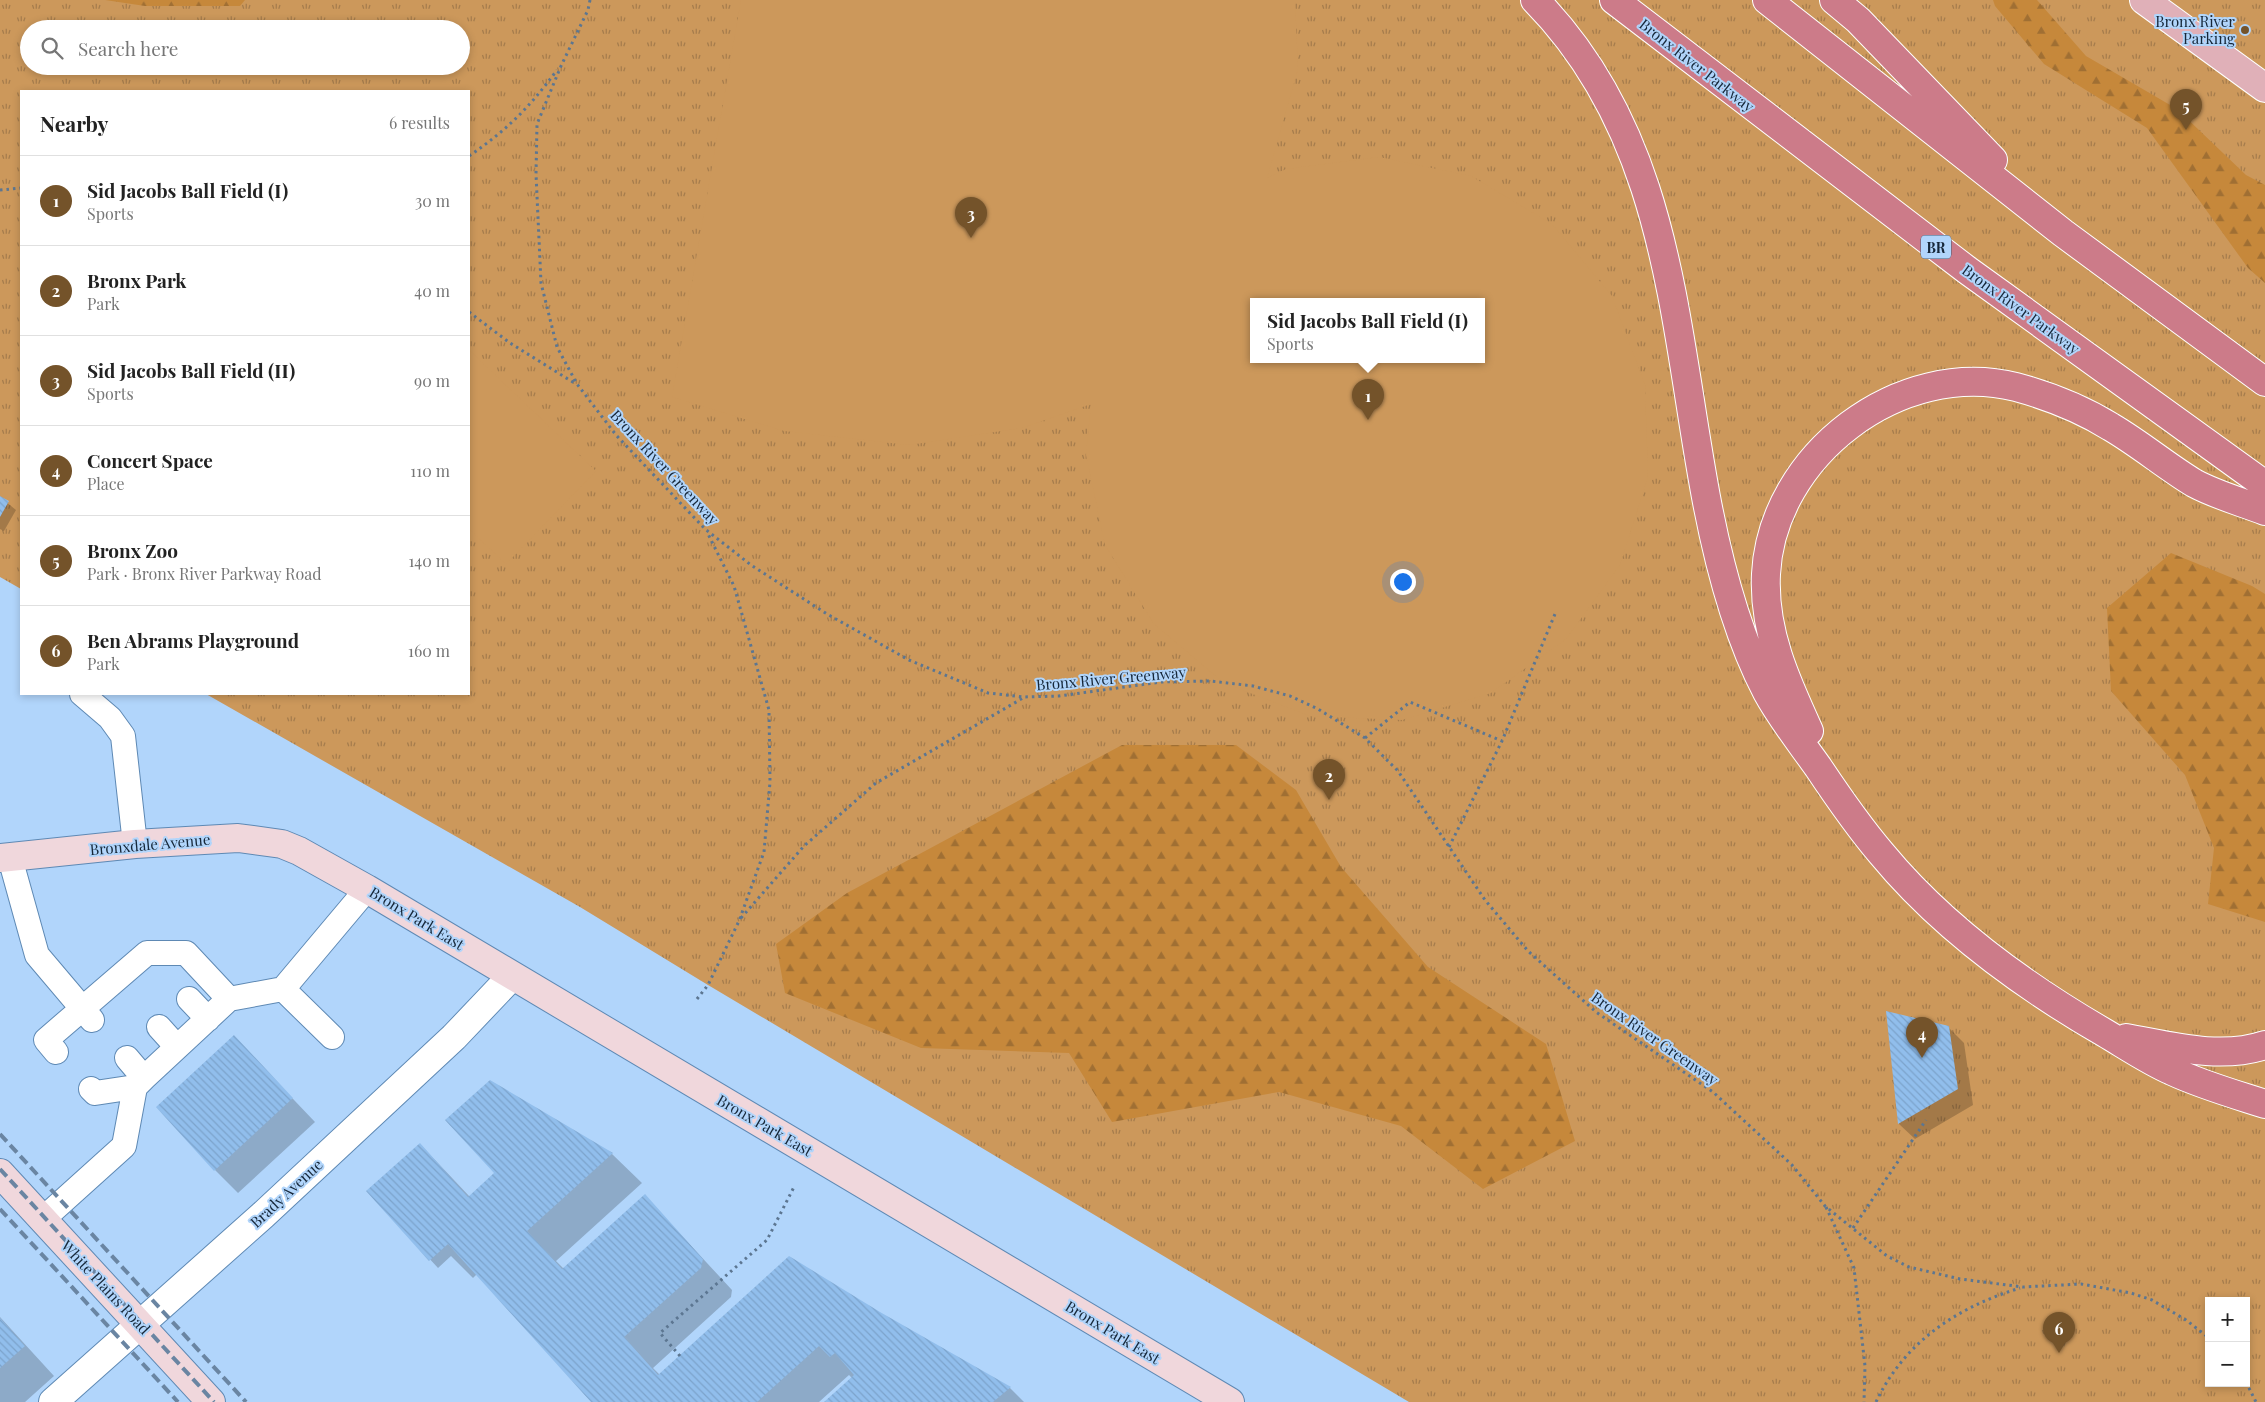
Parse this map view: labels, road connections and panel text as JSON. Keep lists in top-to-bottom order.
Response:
{
  "streets": {
    "highway": ["Bronx River Parkway", "BR"],
    "main road": ["Bronxdale Avenue", "Bronx Park East", "White Plains Road"],
    "street": ["Brady Avenue"],
    "path": ["Bronx River Greenway"]
  },
  "crossings": [
    ["Bronxdale Avenue", "Bronx Park East"],
    ["Bronx Park East", "Brady Avenue"],
    ["Brady Avenue", "White Plains Road"]
  ],
  "places": ["Bronx River Parking"],
  "page": {
    "search": "Search here",
    "pins": [
      "5",
      "3",
      "1",
      "2",
      "4",
      "6"
    ],
    "heading": ["Nearby", "6 results"],
    "list": [
      {
        "mark": "1",
        "name": "Sid Jacobs Ball Field (I)",
        "note": "Sports",
        "value": "30 m"
      },
      {
        "mark": "2",
        "name": "Bronx Park",
        "note": "Park",
        "value": "40 m"
      },
      {
        "mark": "3",
        "name": "Sid Jacobs Ball Field (II)",
        "note": "Sports",
        "value": "90 m"
      },
      {
        "mark": "4",
        "name": "Concert Space",
        "note": "Place",
        "value": "110 m"
      },
      {
        "mark": "5",
        "name": "Bronx Zoo",
        "note": "Park · Bronx River Parkway Road",
        "value": "140 m"
      },
      {
        "mark": "6",
        "name": "Ben Abrams Playground",
        "note": "Park",
        "value": "160 m"
      }
    ],
    "popup": ["Sid Jacobs Ball Field (I)", "Sports"],
    "map_buttons": ["+", "−"]
  }
}
